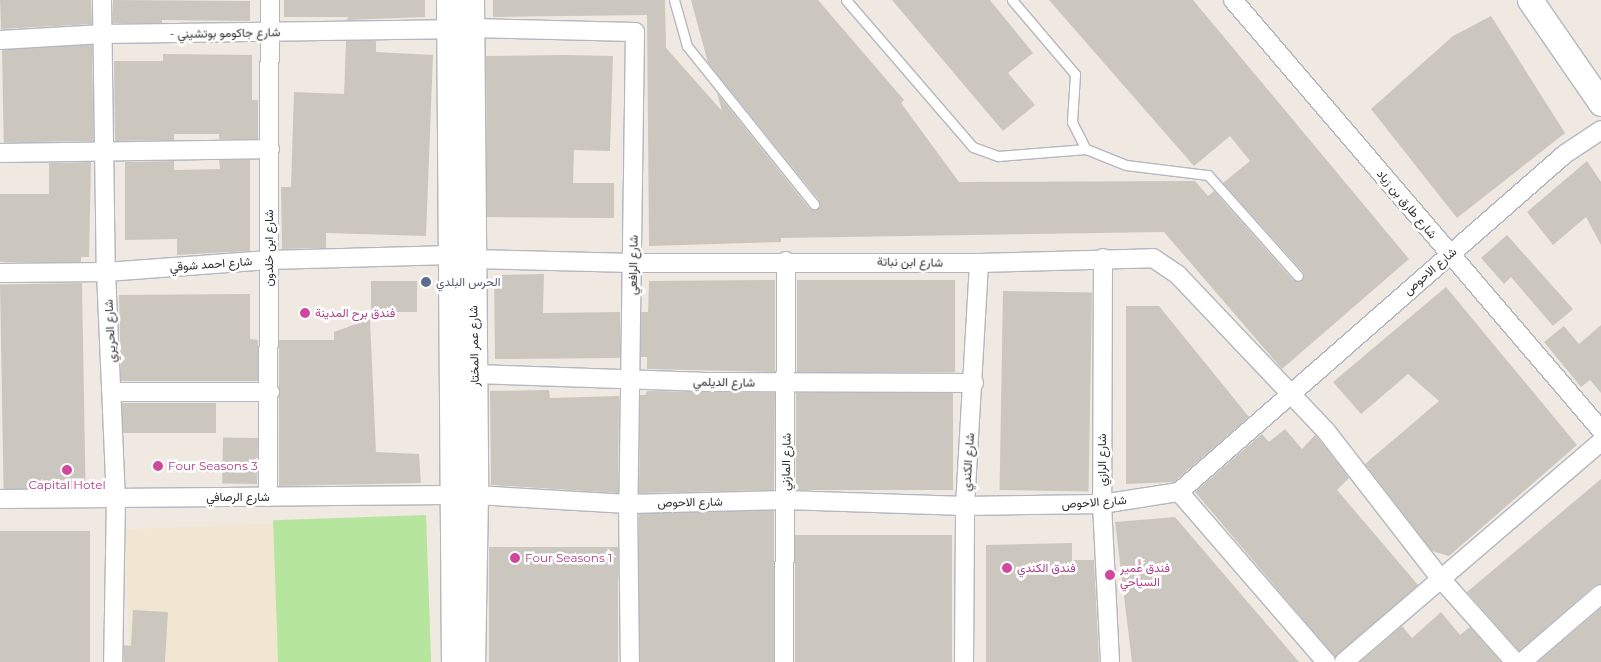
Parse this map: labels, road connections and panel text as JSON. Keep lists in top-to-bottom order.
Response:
{
  "streets": {
    "main road": ["شارع عمر المختار"],
    "street": [
      "- شارع جاكومو بوتشيني",
      "شارع طارق بن زياد",
      "شارع ابن خلدون",
      "شارع ابن نباتة",
      "شارع احمد شوقي",
      "شارع الرافعي",
      "شارع الاحوص",
      "شارع الحريري",
      "شارع الديلمي",
      "شارع الرازي",
      "شارع المازني",
      "شارع الكندي",
      "شارع الرصافي"
    ]
  },
  "crossings": [
    ["- شارع جاكومو بوتشيني", "شارع ابن خلدون"],
    ["- شارع جاكومو بوتشيني", "شارع الرافعي"],
    ["- شارع جاكومو بوتشيني", "شارع الحريري"],
    ["- شارع جاكومو بوتشيني", "شارع عمر المختار"],
    ["شارع طارق بن زياد", "شارع الاحوص"],
    ["شارع ابن خلدون", "شارع احمد شوقي"],
    ["شارع ابن خلدون", "شارع الرصافي"],
    ["شارع ابن نباتة", "شارع احمد شوقي"],
    ["شارع ابن نباتة", "شارع الرافعي"],
    ["شارع ابن نباتة", "شارع الاحوص"],
    ["شارع ابن نباتة", "شارع عمر المختار"],
    ["شارع ابن نباتة", "شارع الرازي"],
    ["شارع ابن نباتة", "شارع المازني"],
    ["شارع ابن نباتة", "شارع الكندي"],
    ["شارع احمد شوقي", "شارع الحريري"],
    ["شارع احمد شوقي", "شارع عمر المختار"],
    ["شارع الرافعي", "شارع الاحوص"],
    ["شارع الرافعي", "شارع عمر المختار"],
    ["شارع الرافعي", "شارع الديلمي"],
    ["شارع الاحوص", "شارع عمر المختار"],
    ["شارع الاحوص", "شارع الرازي"],
    ["شارع الاحوص", "شارع المازني"],
    ["شارع الاحوص", "شارع الكندي"],
    ["شارع الاحوص", "شارع الرصافي"],
    ["شارع الحريري", "شارع الرصافي"],
    ["شارع عمر المختار", "شارع الديلمي"],
    ["شارع عمر المختار", "شارع الرصافي"],
    ["شارع الديلمي", "شارع المازني"],
    ["شارع الديلمي", "شارع الكندي"]
  ],
  "places": [
    "الحرس البلدي",
    "فندق برح المدينة",
    "Four Seasons 3",
    "Capital Hotel",
    "Four Seasons 1",
    "فندق الكندي",
    "فندق عُُمير السياحي"
  ]
}
